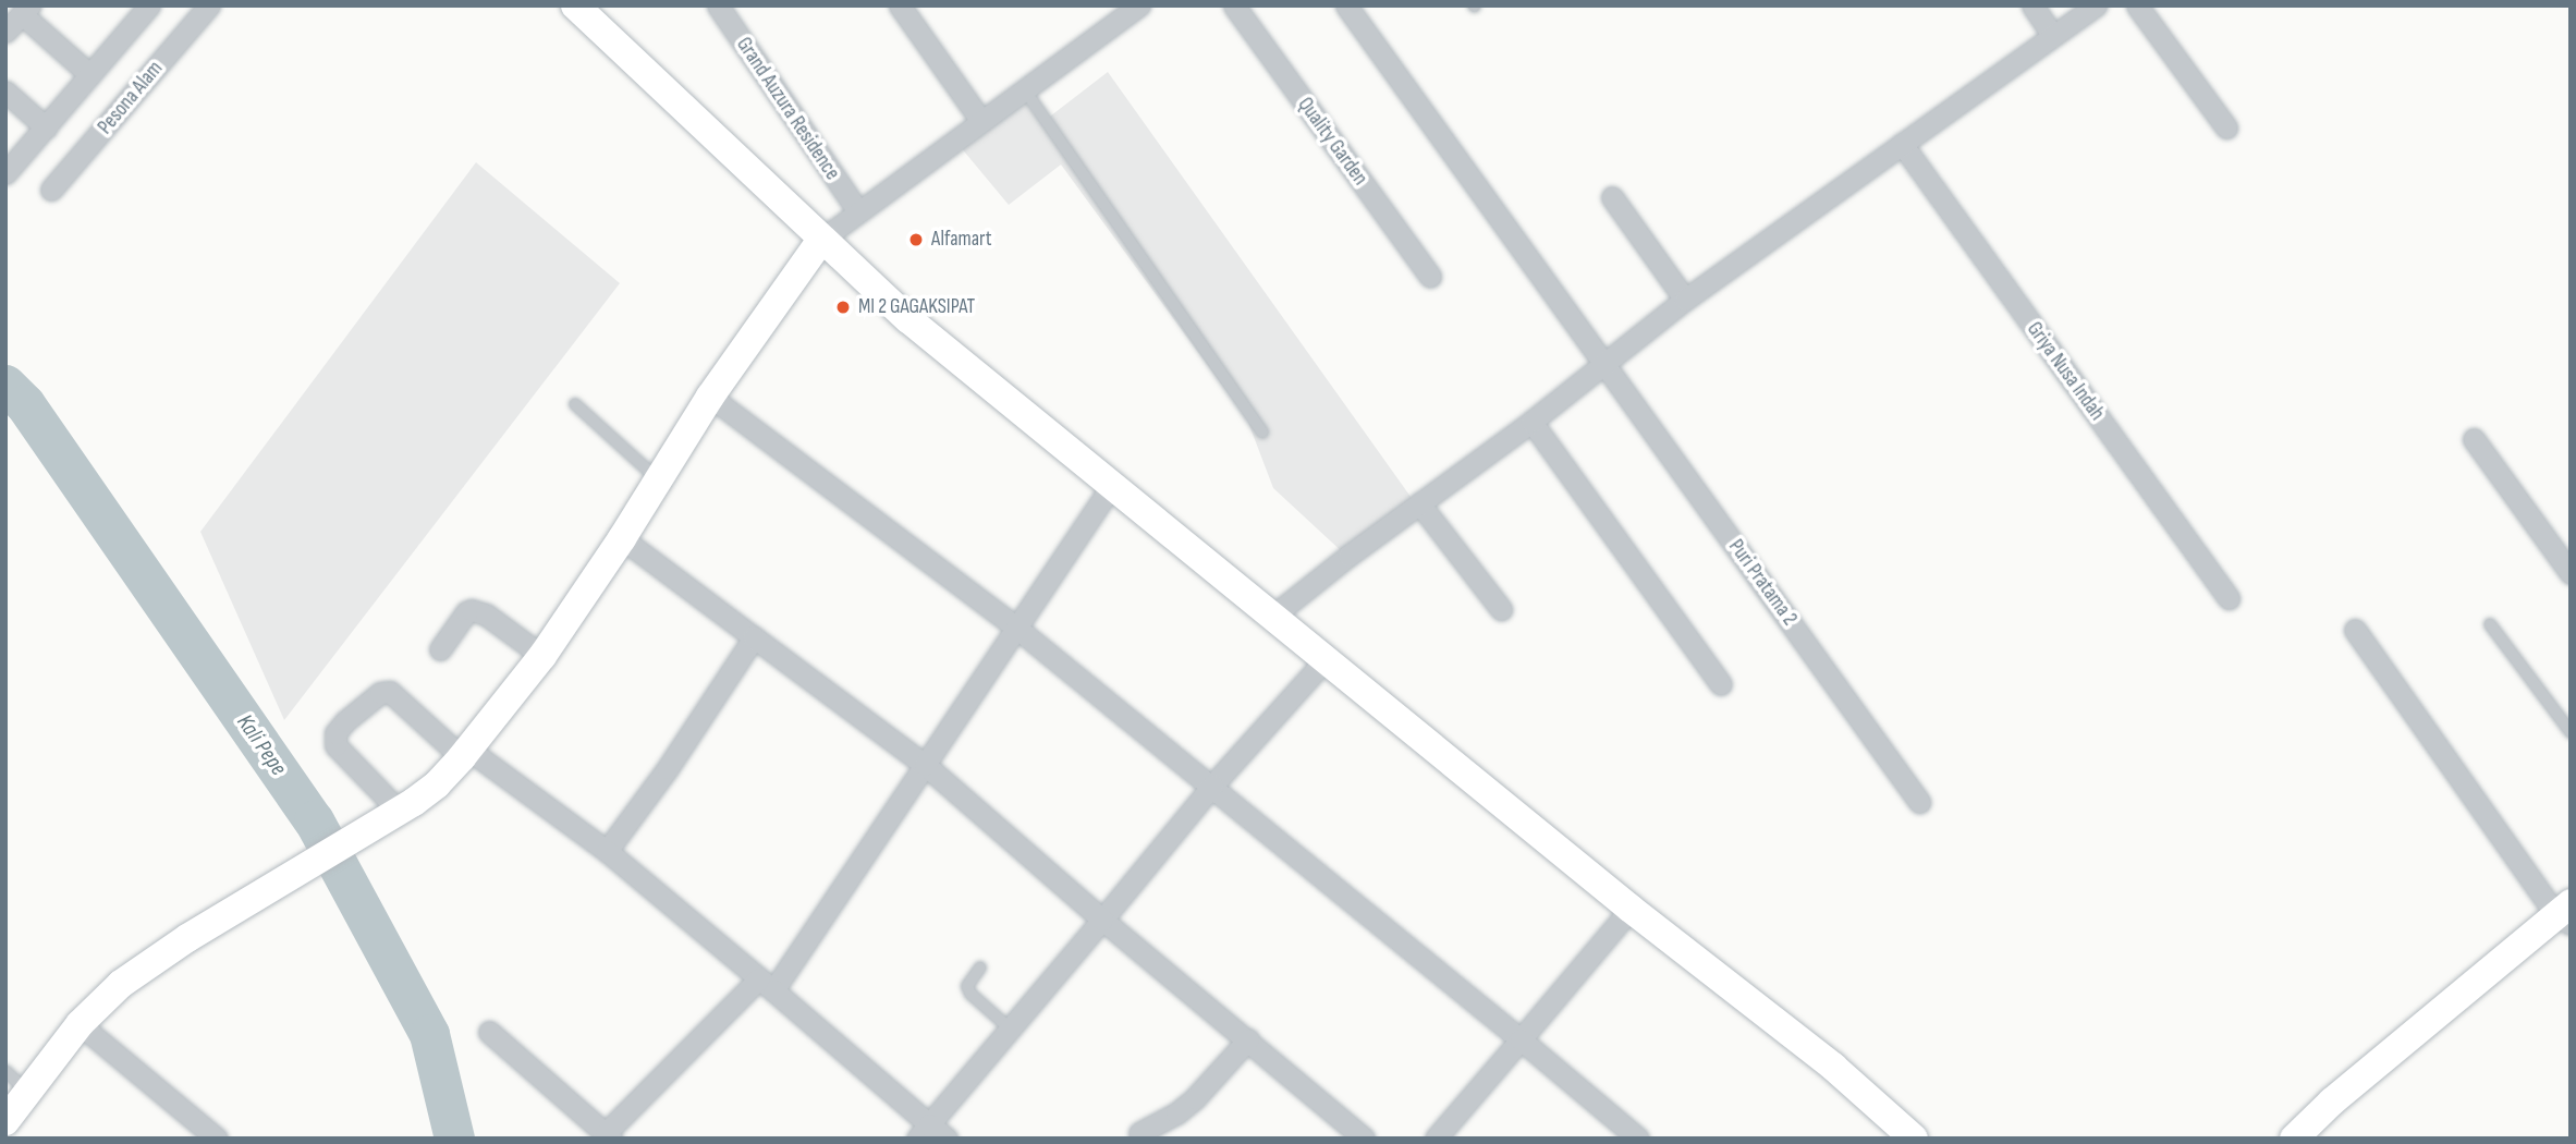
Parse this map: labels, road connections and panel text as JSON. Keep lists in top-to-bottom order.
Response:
{
  "streets": {
    "street": [
      "Pesona Alam",
      "Grand Auzura Residence",
      "Quality Garden",
      "Griya Nusa Indah",
      "Puri Pratama 2"
    ]
  },
  "water": ["Kali Pepe"],
  "places": ["Alfamart", "MI 2 GAGAKSIPAT"]
}
